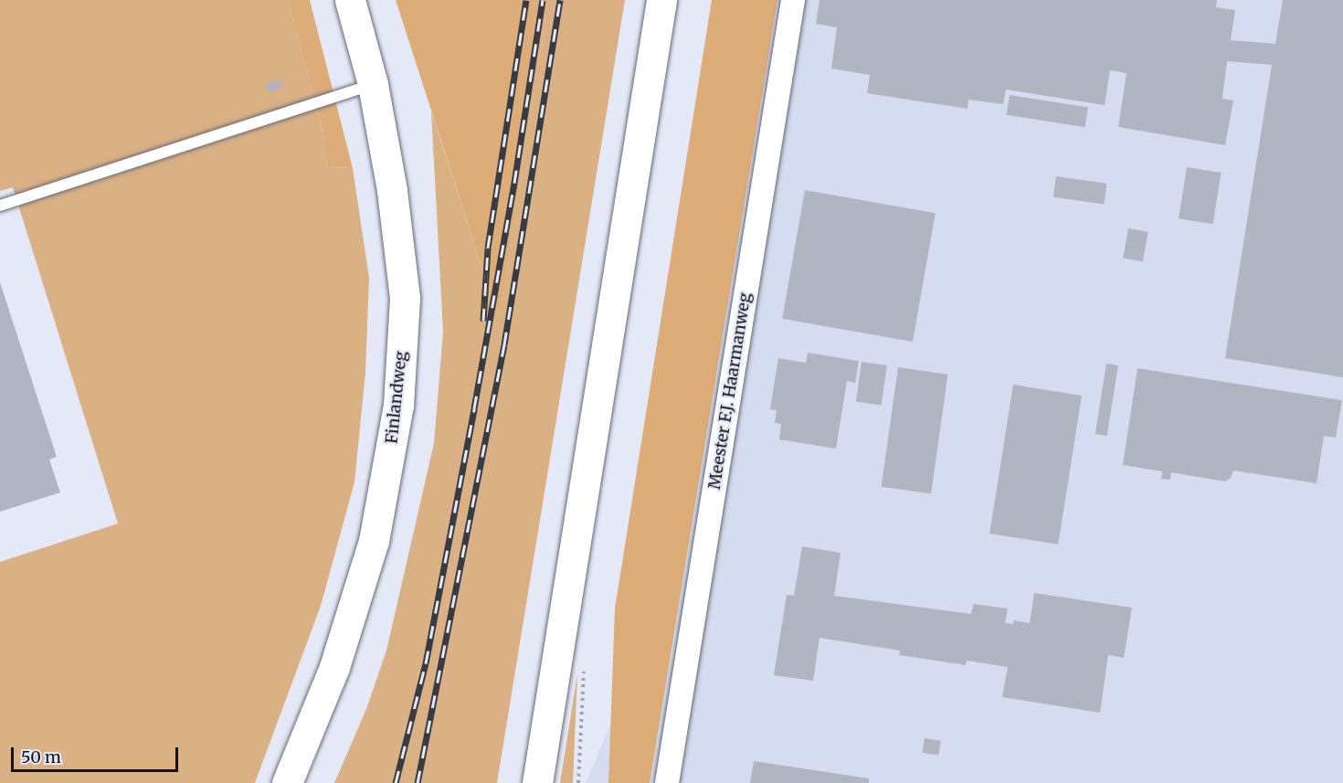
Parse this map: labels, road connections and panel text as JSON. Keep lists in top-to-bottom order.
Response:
{
  "streets": {
    "street": ["Meester F.J. Haarmanweg", "Finlandweg"]
  },
  "scale_bar": "50 m"
}
